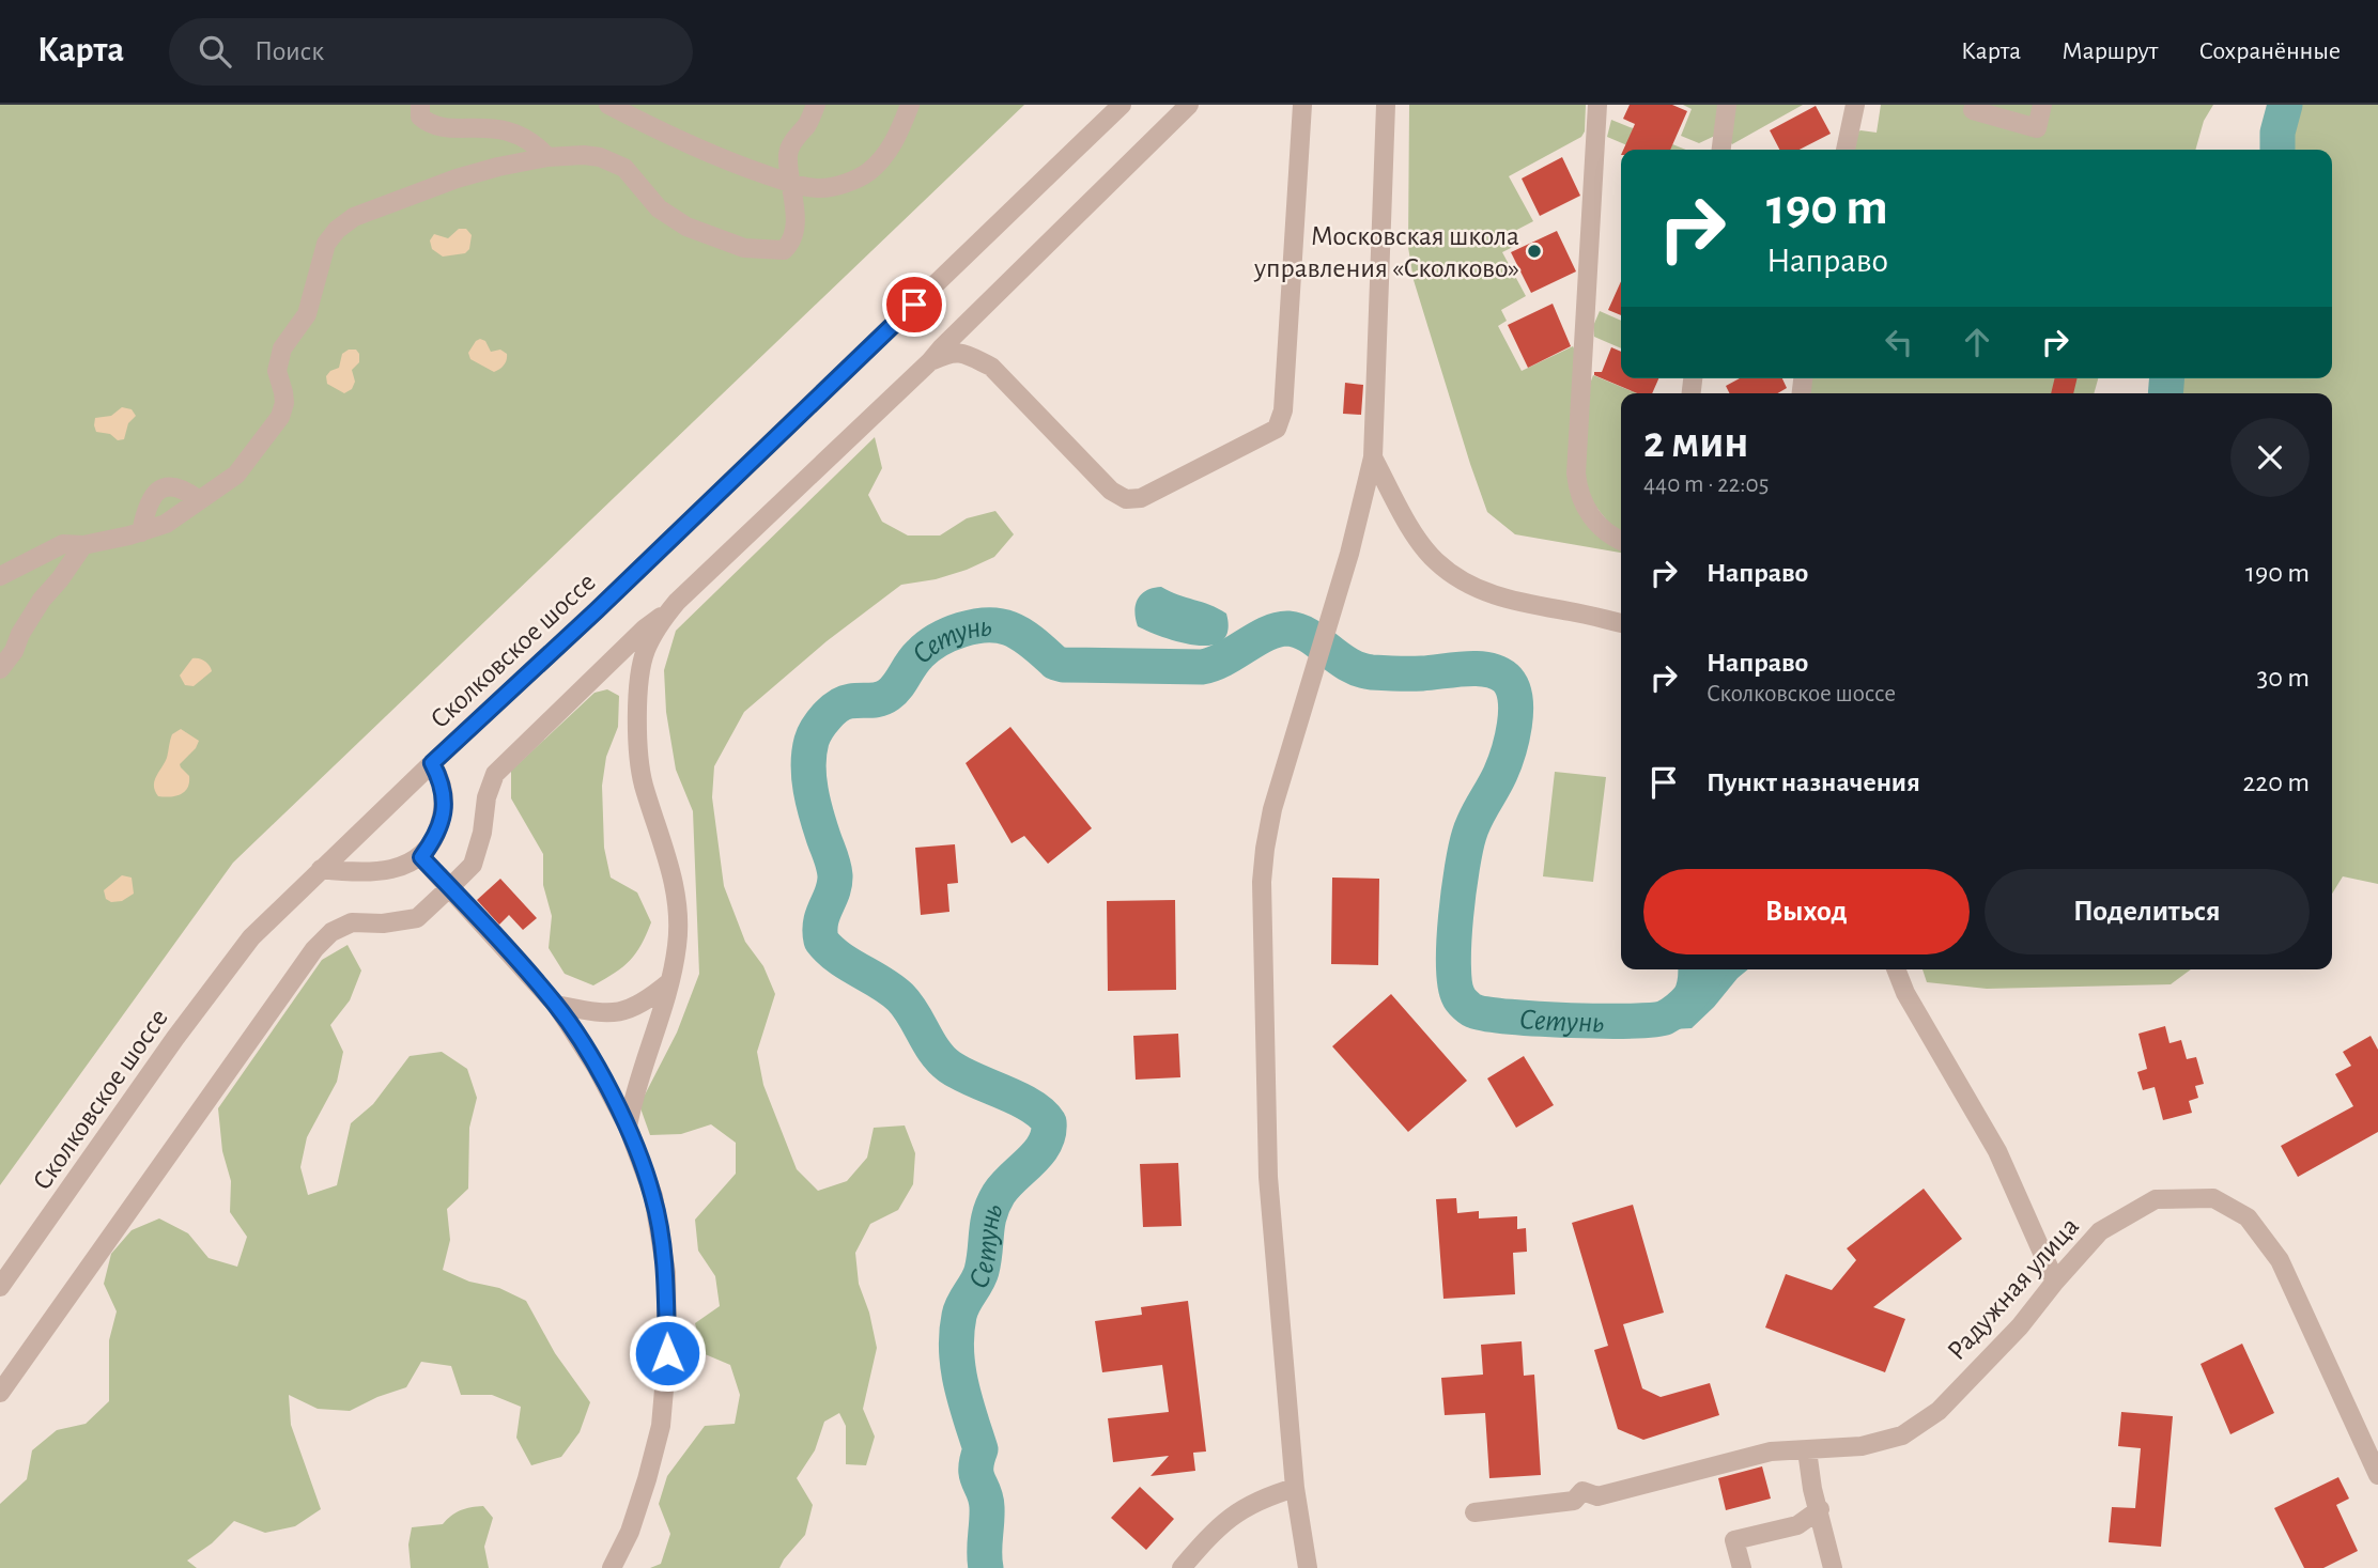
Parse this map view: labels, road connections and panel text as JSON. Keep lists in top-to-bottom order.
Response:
{
  "streets": {
    "street": ["Сколковское шоссе", "Радужная улица"]
  },
  "water": ["Сетунь"],
  "places": ["Московская школа управления «Сколково»"],
  "page": {
    "header": "Карта",
    "search": "Поиск",
    "nav": ["Карта", "Маршрут", "Сохранённые"],
    "turn": ["190 m", "Направо"],
    "heading": ["2 мин", "440 m · 22:05"],
    "list": [
      {
        "name": "Направо",
        "value": "190 m"
      },
      {
        "name": "Направо",
        "note": "Сколковское шоссе",
        "value": "30 m"
      },
      {
        "name": "Пункт назначения",
        "value": "220 m"
      }
    ],
    "buttons": ["Выход", "Поделиться"]
  }
}
